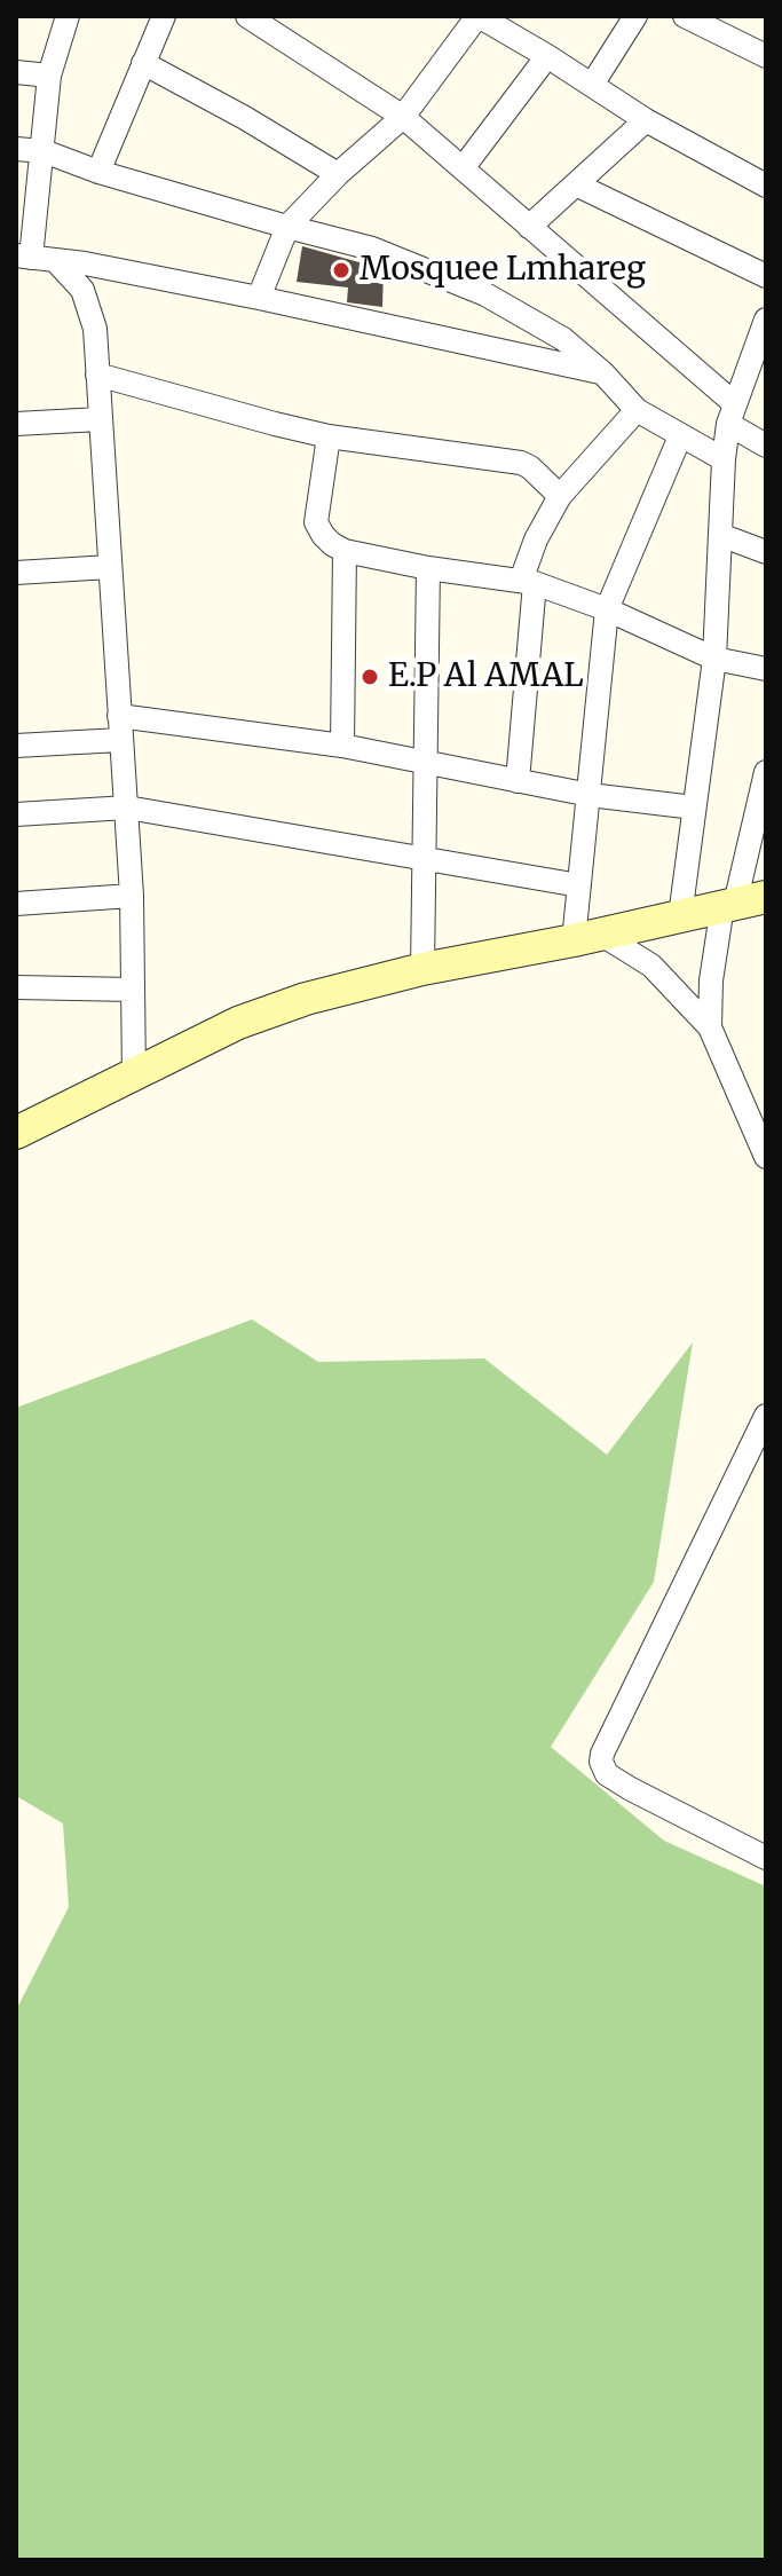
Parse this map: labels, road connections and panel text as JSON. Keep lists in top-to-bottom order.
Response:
{
  "places": ["Mosquee Lmhareg", "E.P Al AMAL"]
}
